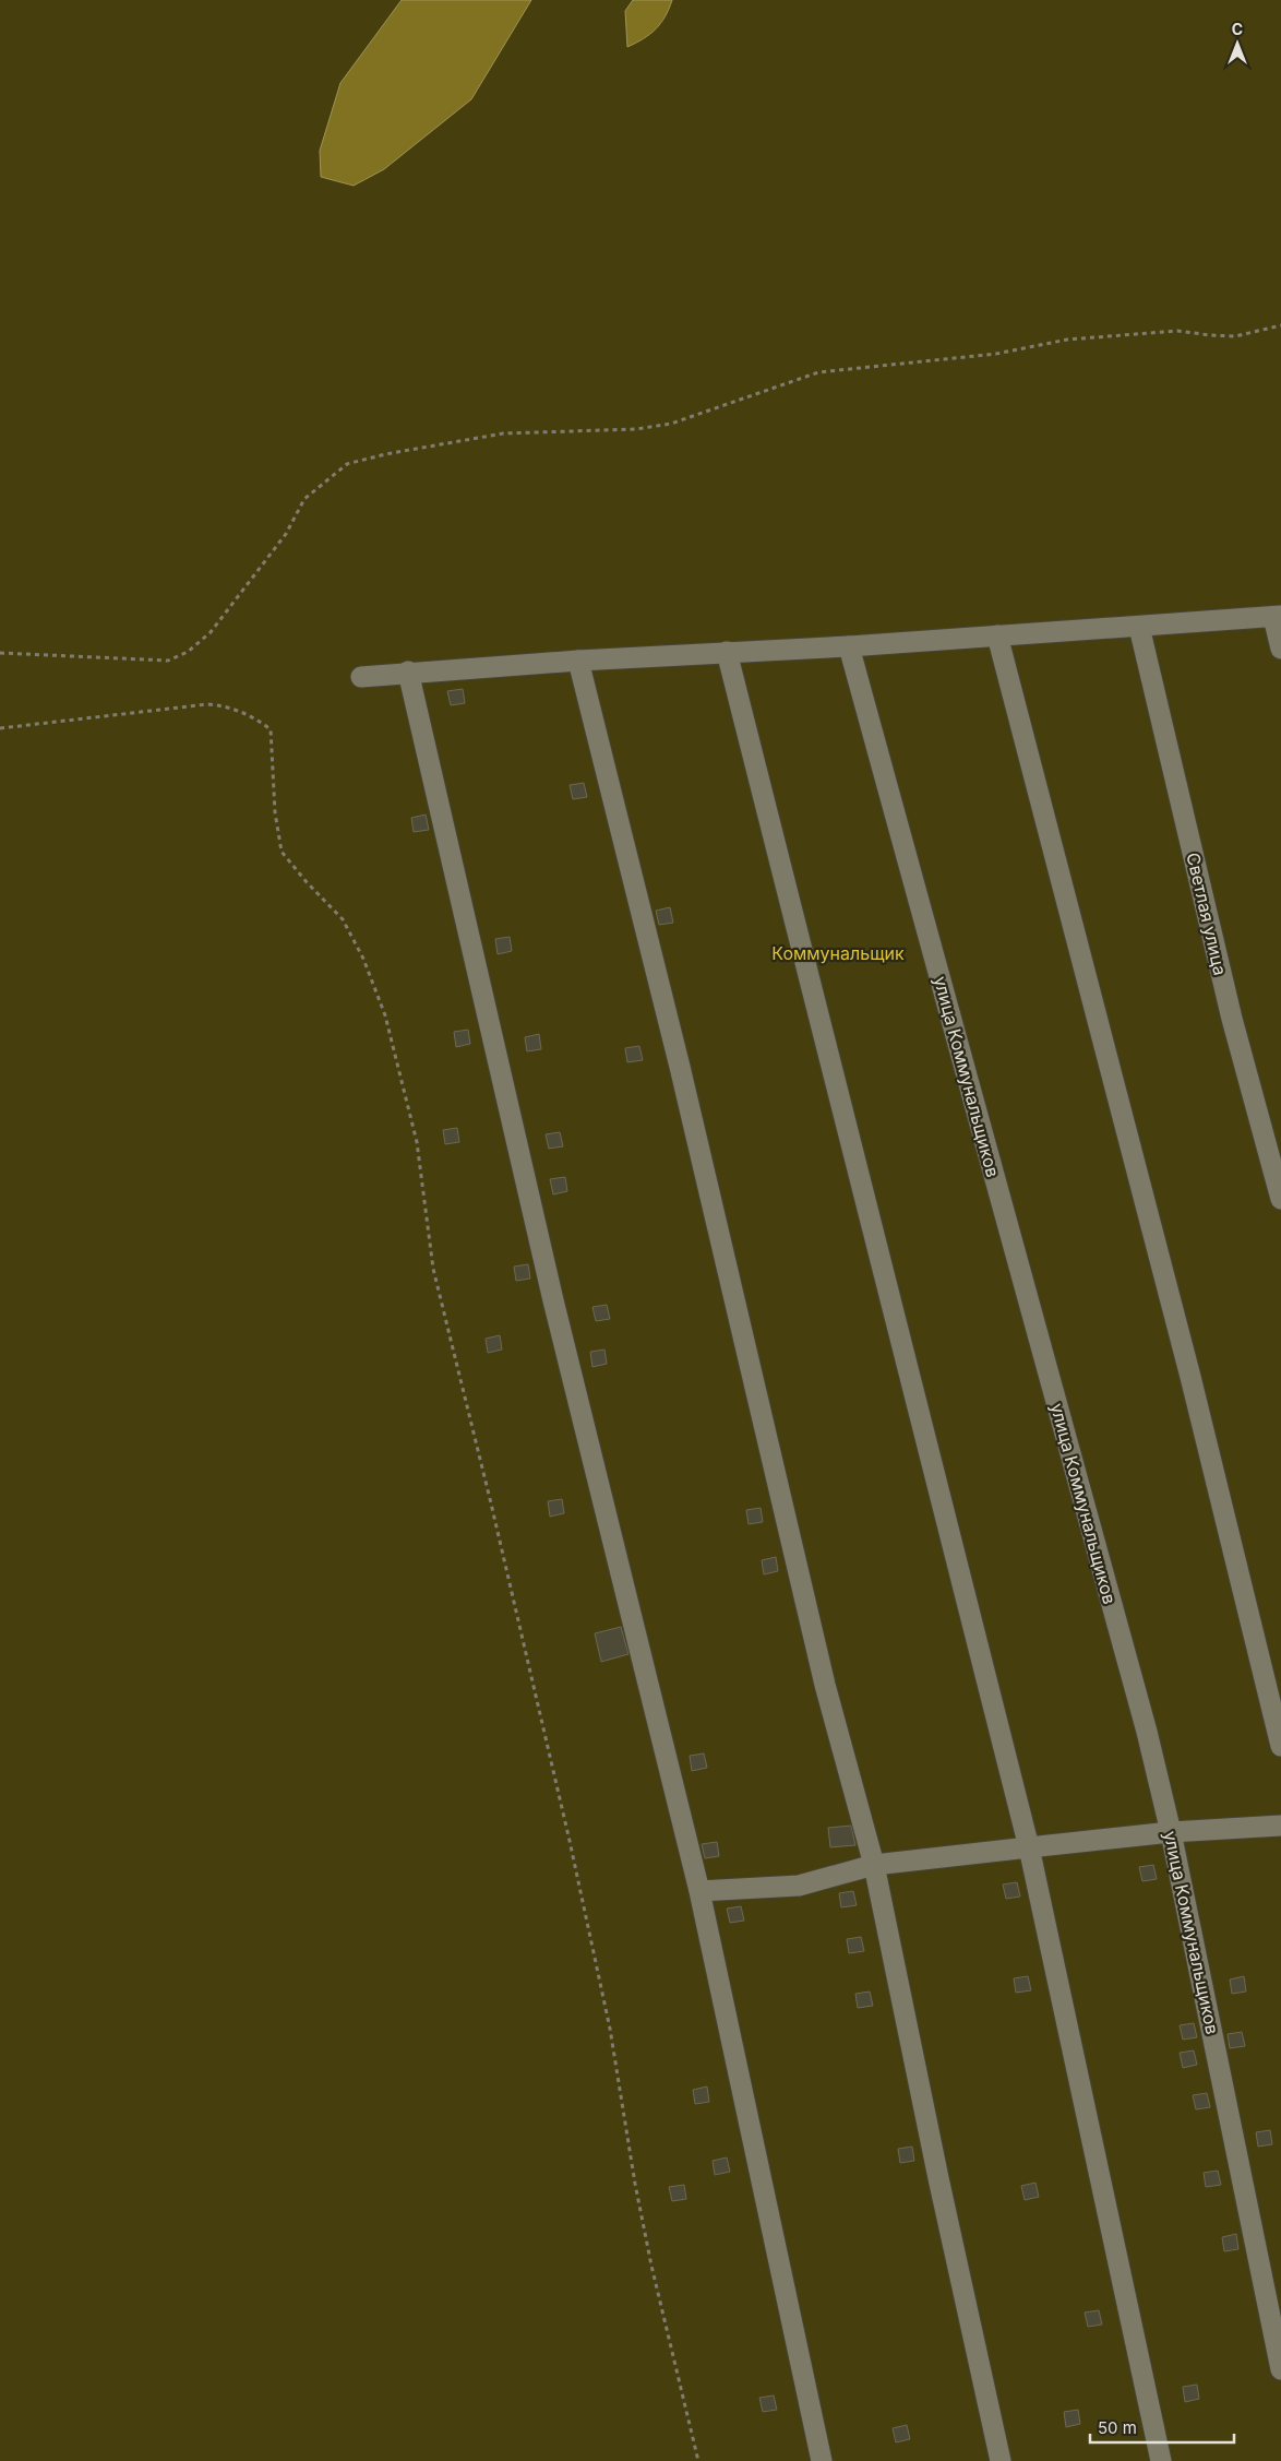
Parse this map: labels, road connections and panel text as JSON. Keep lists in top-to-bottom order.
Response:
{
  "streets": {
    "street": ["Светлая улица", "улица Коммунальщиков"]
  },
  "parks": ["Коммунальщик"],
  "scale_bar": "50 m",
  "north": "top"
}
